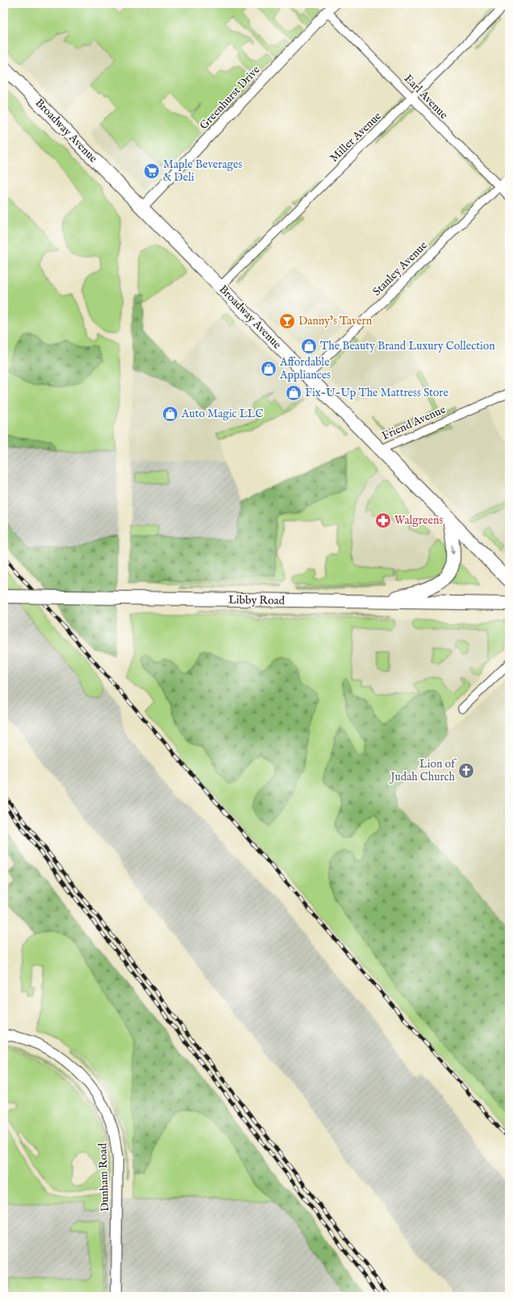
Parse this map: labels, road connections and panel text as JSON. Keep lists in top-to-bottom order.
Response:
{
  "streets": {
    "main road": ["Broadway Avenue", "Libby Road"],
    "street": [
      "Earl Avenue",
      "Greenhurst Drive",
      "Miller Avenue",
      "Stanley Avenue",
      "Friend Avenue",
      "Dunham Road"
    ]
  },
  "crossings": [
    ["Earl Avenue", "Greenhurst Drive"],
    ["Earl Avenue", "Miller Avenue"],
    ["Earl Avenue", "Stanley Avenue"],
    ["Greenhurst Drive", "Broadway Avenue"],
    ["Broadway Avenue", "Miller Avenue"],
    ["Broadway Avenue", "Stanley Avenue"],
    ["Broadway Avenue", "Friend Avenue"]
  ],
  "places": {
    "supermarket": ["Maple Beverages & Deli"],
    "bar": ["Danny’s Tavern"],
    "shop": [
      "The Beauty Brand Luxury Collection",
      "Affordable Appliances",
      "Fix-U-Up The Mattress Store",
      "Auto Magic LLC"
    ],
    "pharmacy": ["Walgreens"],
    "church": ["Lion of Judah Church"]
  }
}
